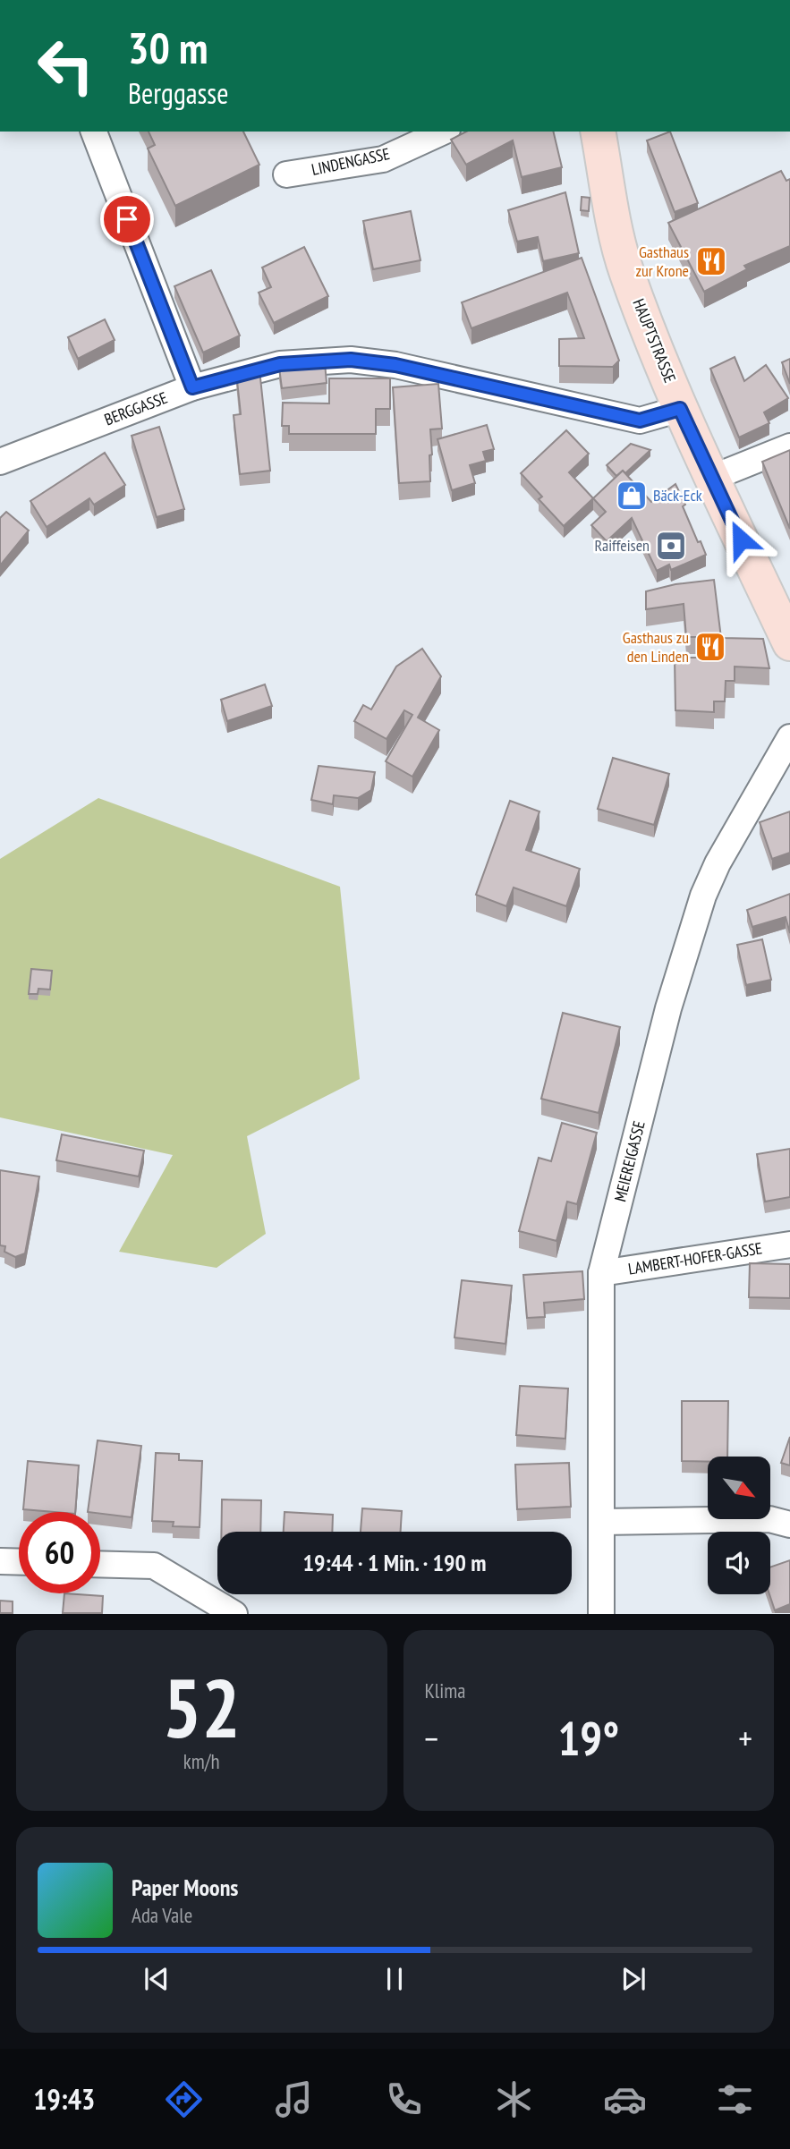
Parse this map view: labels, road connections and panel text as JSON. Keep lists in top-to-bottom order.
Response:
{
  "streets": {
    "main road": ["HAUPTSTRASSE"],
    "street": [
      "LINDENGASSE",
      "BERGGASSE",
      "MEIEREIGASSE",
      "LAMBERT-HOFER-GASSE"
    ]
  },
  "crossings": [
    ["HAUPTSTRASSE", "BERGGASSE"],
    ["MEIEREIGASSE", "LAMBERT-HOFER-GASSE"]
  ],
  "places": {
    "restaurant": ["Gasthaus zur Krone", "Gasthaus zu den Linden"],
    "shop": ["Bäck-Eck"],
    "bank": ["Raiffeisen"]
  },
  "north": "bottom right",
  "page": {
    "turn": ["30 m", "Berggasse"],
    "limit": "60",
    "trip": "19:44 · 1 Min. · 190 m",
    "tile": [
      ["52", "km/h"],
      "Klima"
    ],
    "heat": ["−", "19°", "+"],
    "song": ["Paper Moons", "Ada Vale"],
    "tabs": "19:43"
  }
}
